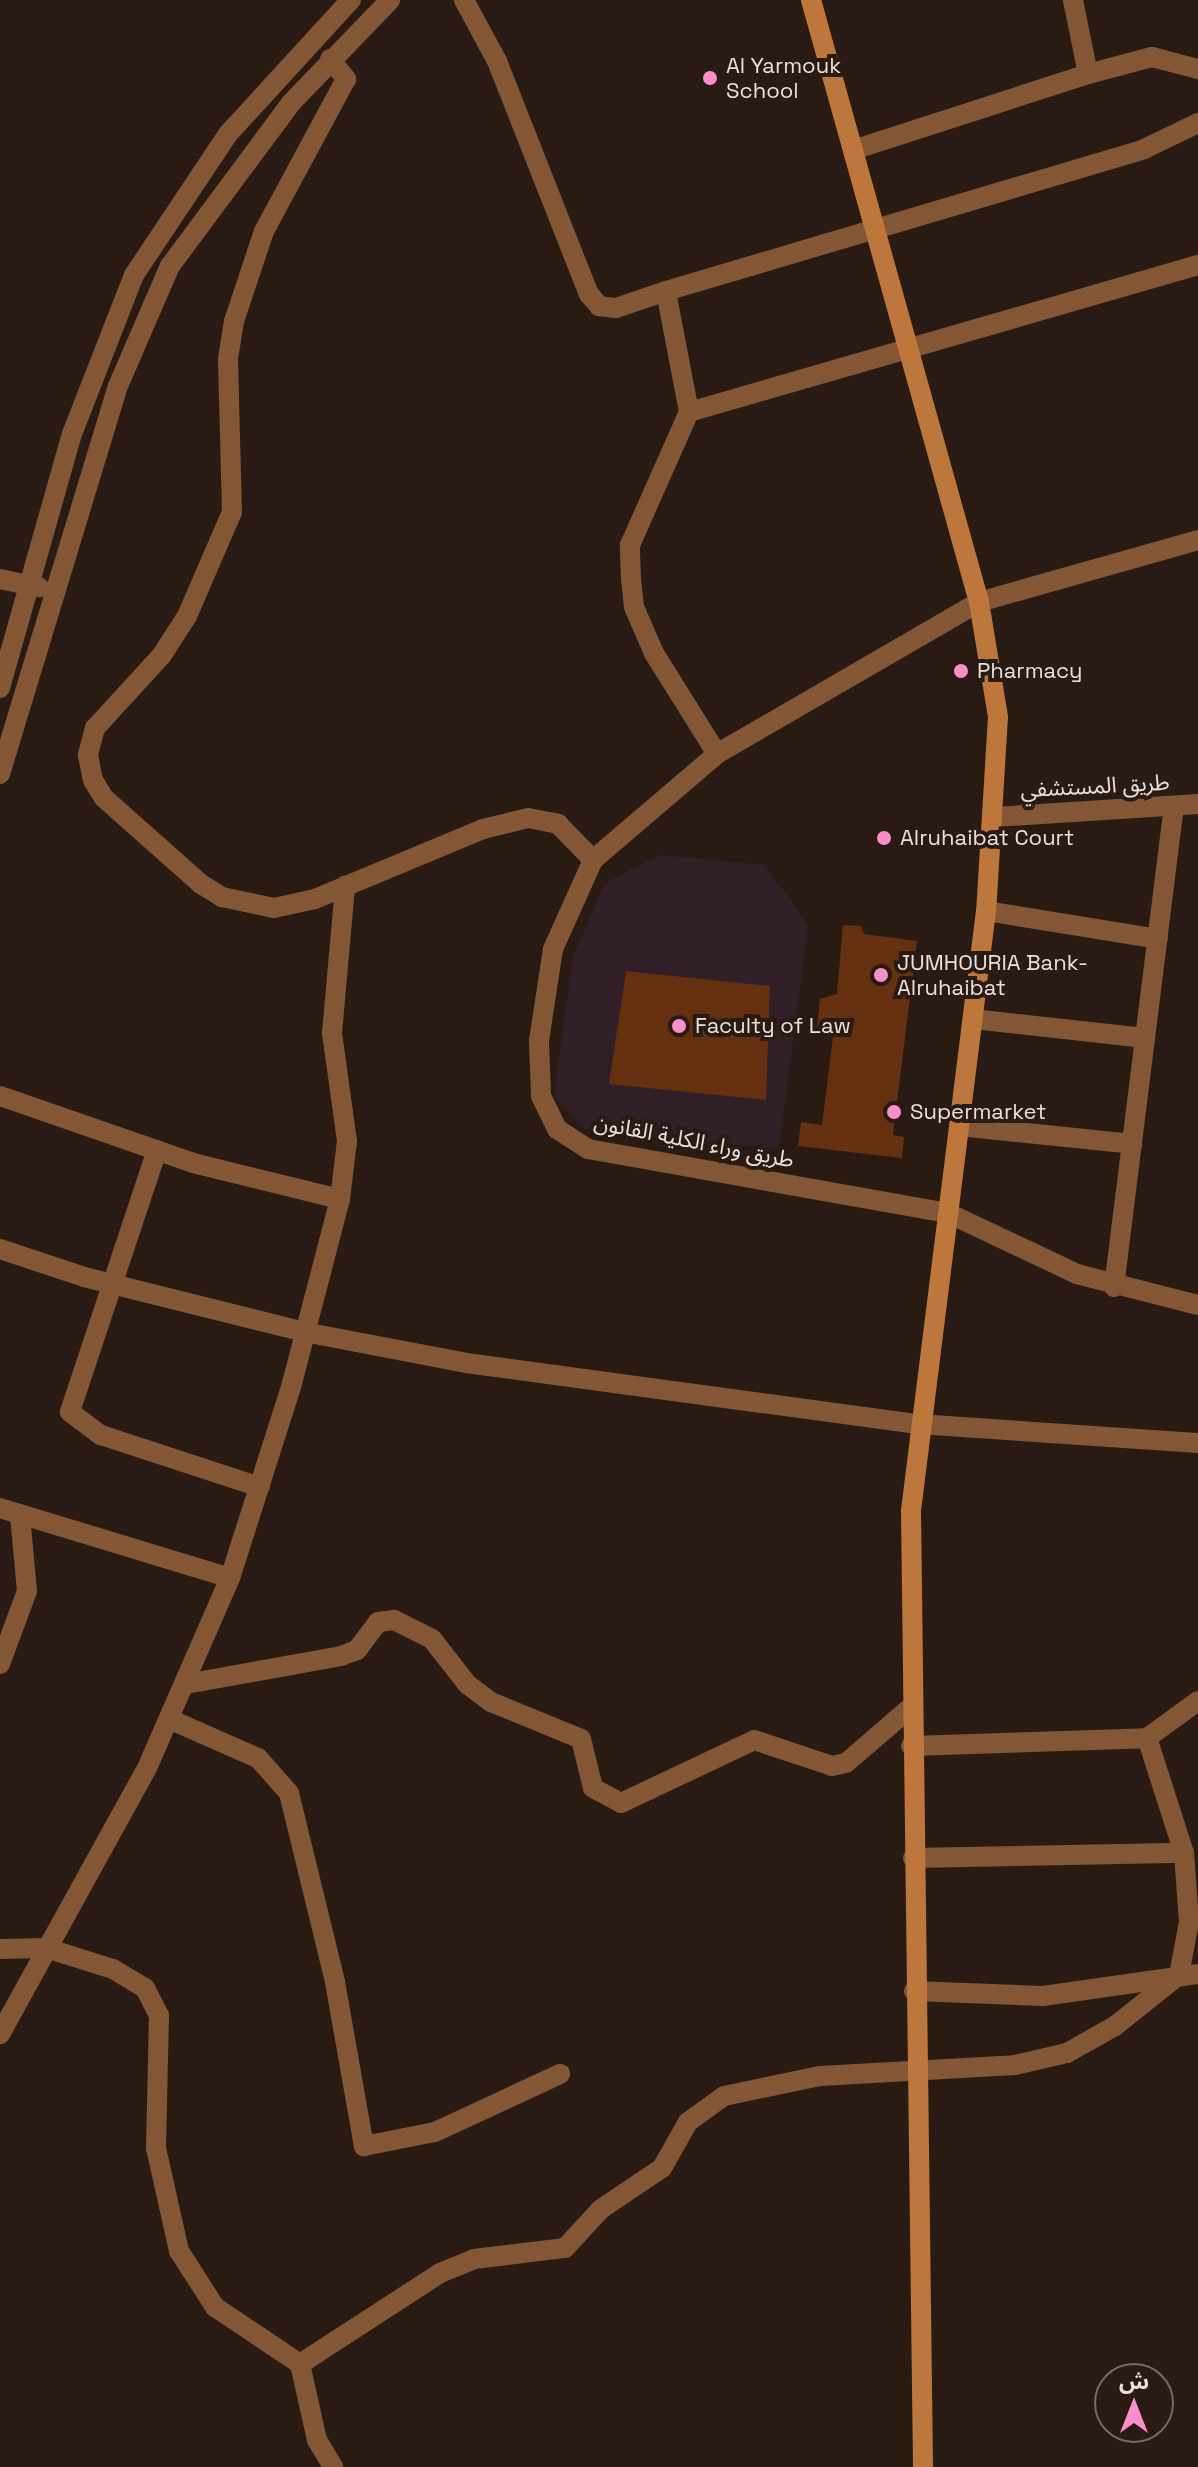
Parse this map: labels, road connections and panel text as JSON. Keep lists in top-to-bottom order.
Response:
{
  "streets": {
    "street": ["طريق المستشفي", "طريق وراء الكلية القانون"]
  },
  "places": [
    "Al Yarmouk School",
    "Pharmacy",
    "Alruhaibat Court",
    "JUMHOURIA Bank- Alruhaibat",
    "Faculty of Law",
    "Supermarket"
  ],
  "north": "top"
}
